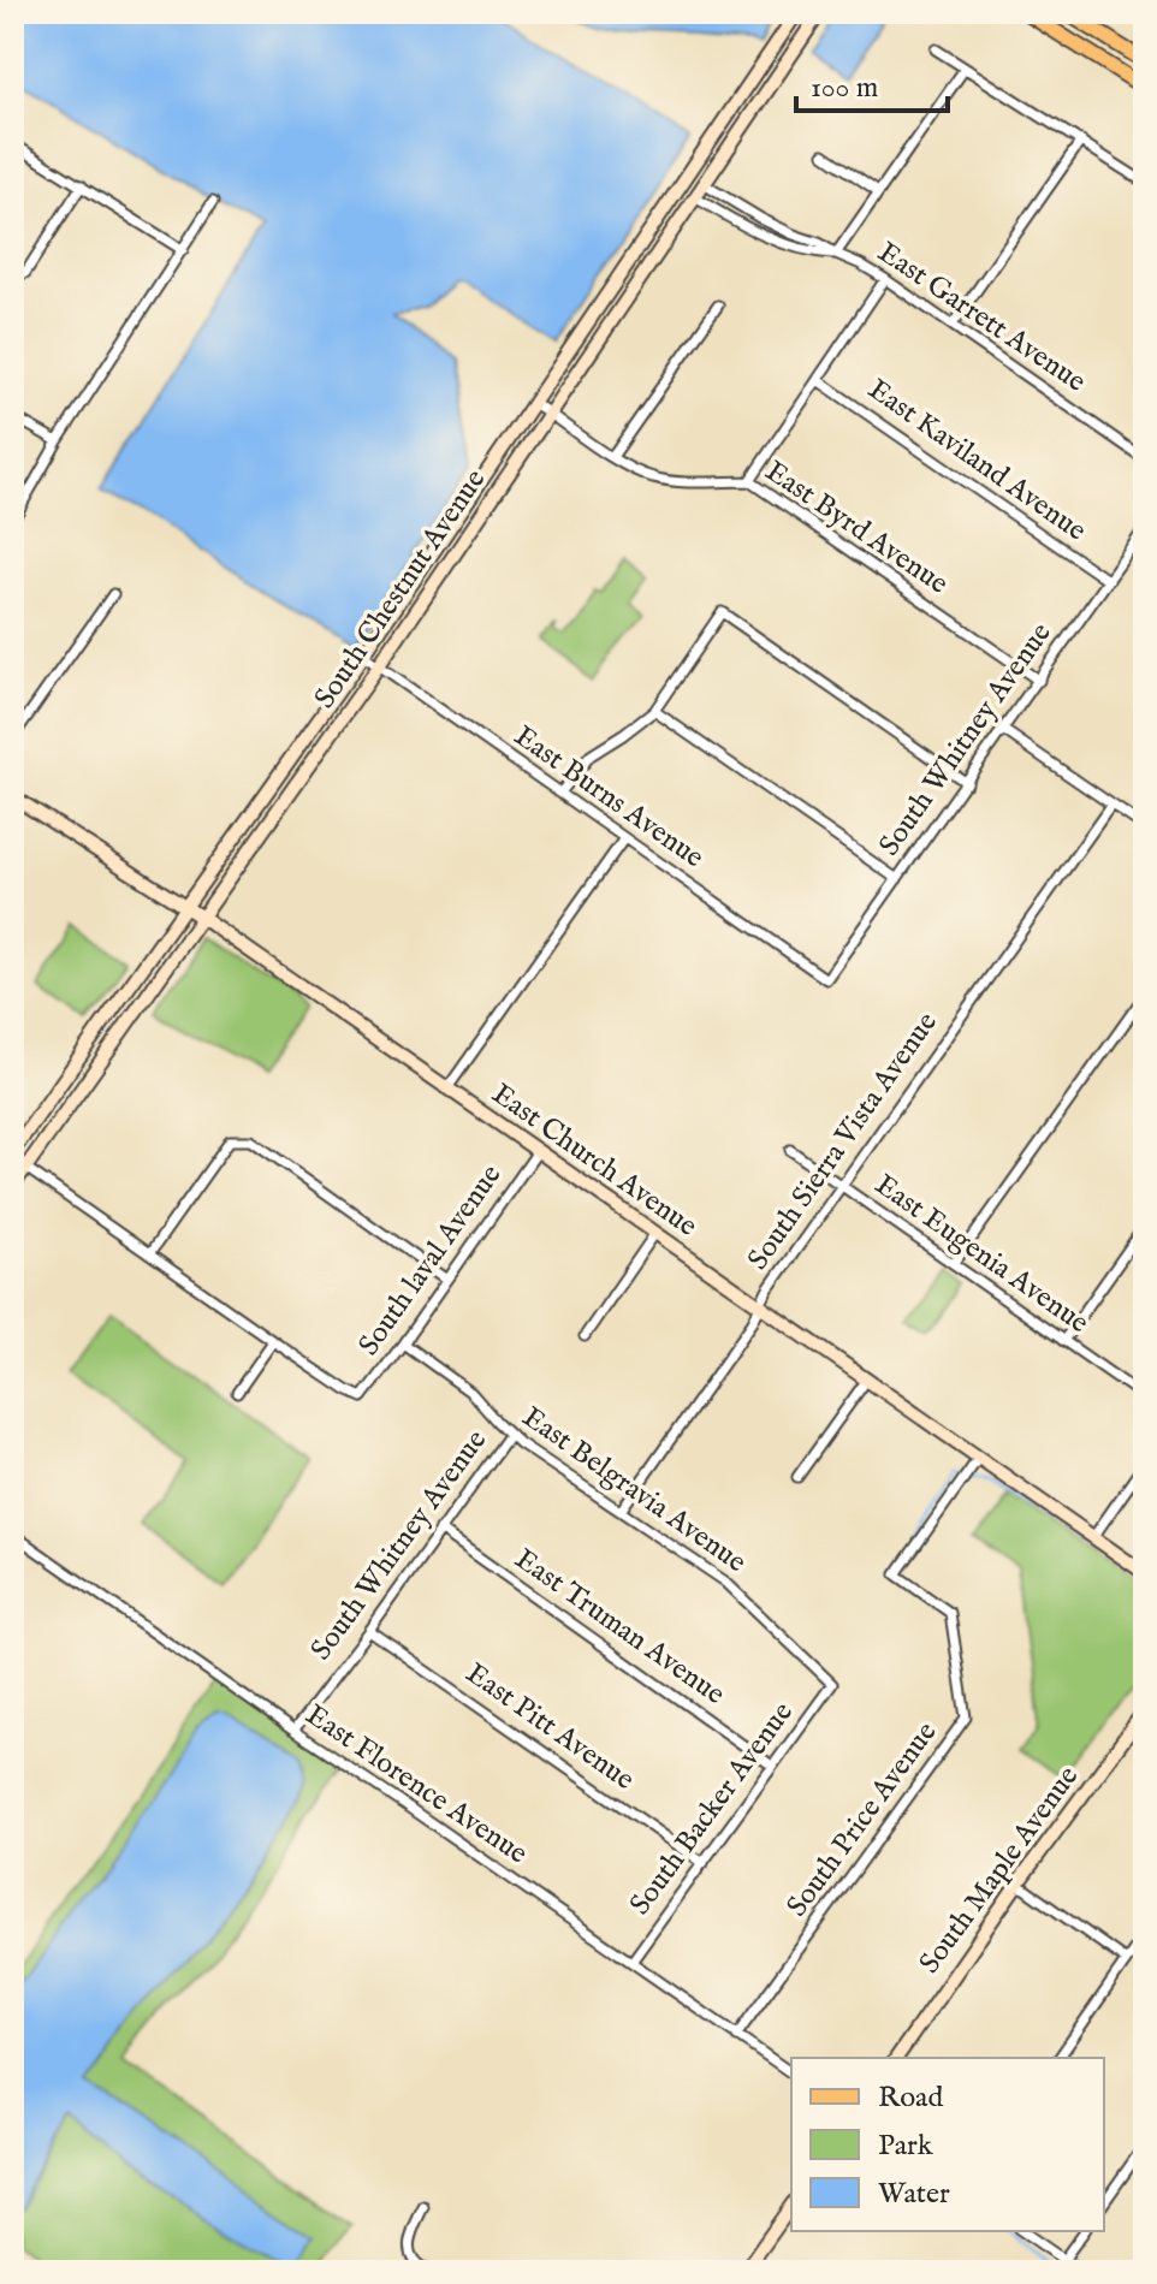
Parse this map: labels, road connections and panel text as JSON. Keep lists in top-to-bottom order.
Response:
{
  "streets": {
    "main road": ["South Chestnut Avenue", "East Church Avenue", "South Maple Avenue"],
    "street": [
      "East Garrett Avenue",
      "East Kaviland Avenue",
      "East Byrd Avenue",
      "South Whitney Avenue",
      "East Burns Avenue",
      "South Sierra Vista Avenue",
      "East Eugenia Avenue",
      "South laval Avenue",
      "East Belgravia Avenue",
      "East Truman Avenue",
      "East Pitt Avenue",
      "East Florence Avenue",
      "South Backer Avenue",
      "South Price Avenue"
    ]
  },
  "crossings": [
    ["East Garrett Avenue", "South Chestnut Avenue"],
    ["East Kaviland Avenue", "South Whitney Avenue"],
    ["East Byrd Avenue", "South Chestnut Avenue"],
    ["East Byrd Avenue", "South Whitney Avenue"],
    ["South Chestnut Avenue", "East Burns Avenue"],
    ["South Chestnut Avenue", "East Church Avenue"],
    ["South Whitney Avenue", "East Burns Avenue"],
    ["South Whitney Avenue", "East Belgravia Avenue"],
    ["South Whitney Avenue", "East Truman Avenue"],
    ["South Whitney Avenue", "East Pitt Avenue"],
    ["South Whitney Avenue", "East Florence Avenue"],
    ["South Sierra Vista Avenue", "East Church Avenue"],
    ["South Sierra Vista Avenue", "East Eugenia Avenue"],
    ["South Sierra Vista Avenue", "East Belgravia Avenue"],
    ["East Church Avenue", "South laval Avenue"],
    ["East Church Avenue", "South Price Avenue"],
    ["South laval Avenue", "East Belgravia Avenue"],
    ["East Belgravia Avenue", "South Backer Avenue"],
    ["East Truman Avenue", "South Backer Avenue"],
    ["East Pitt Avenue", "South Backer Avenue"],
    ["East Florence Avenue", "South Backer Avenue"],
    ["East Florence Avenue", "South Price Avenue"]
  ],
  "legend": ["Road", "Park", "Water"],
  "scale_bar": "100 m"
}
